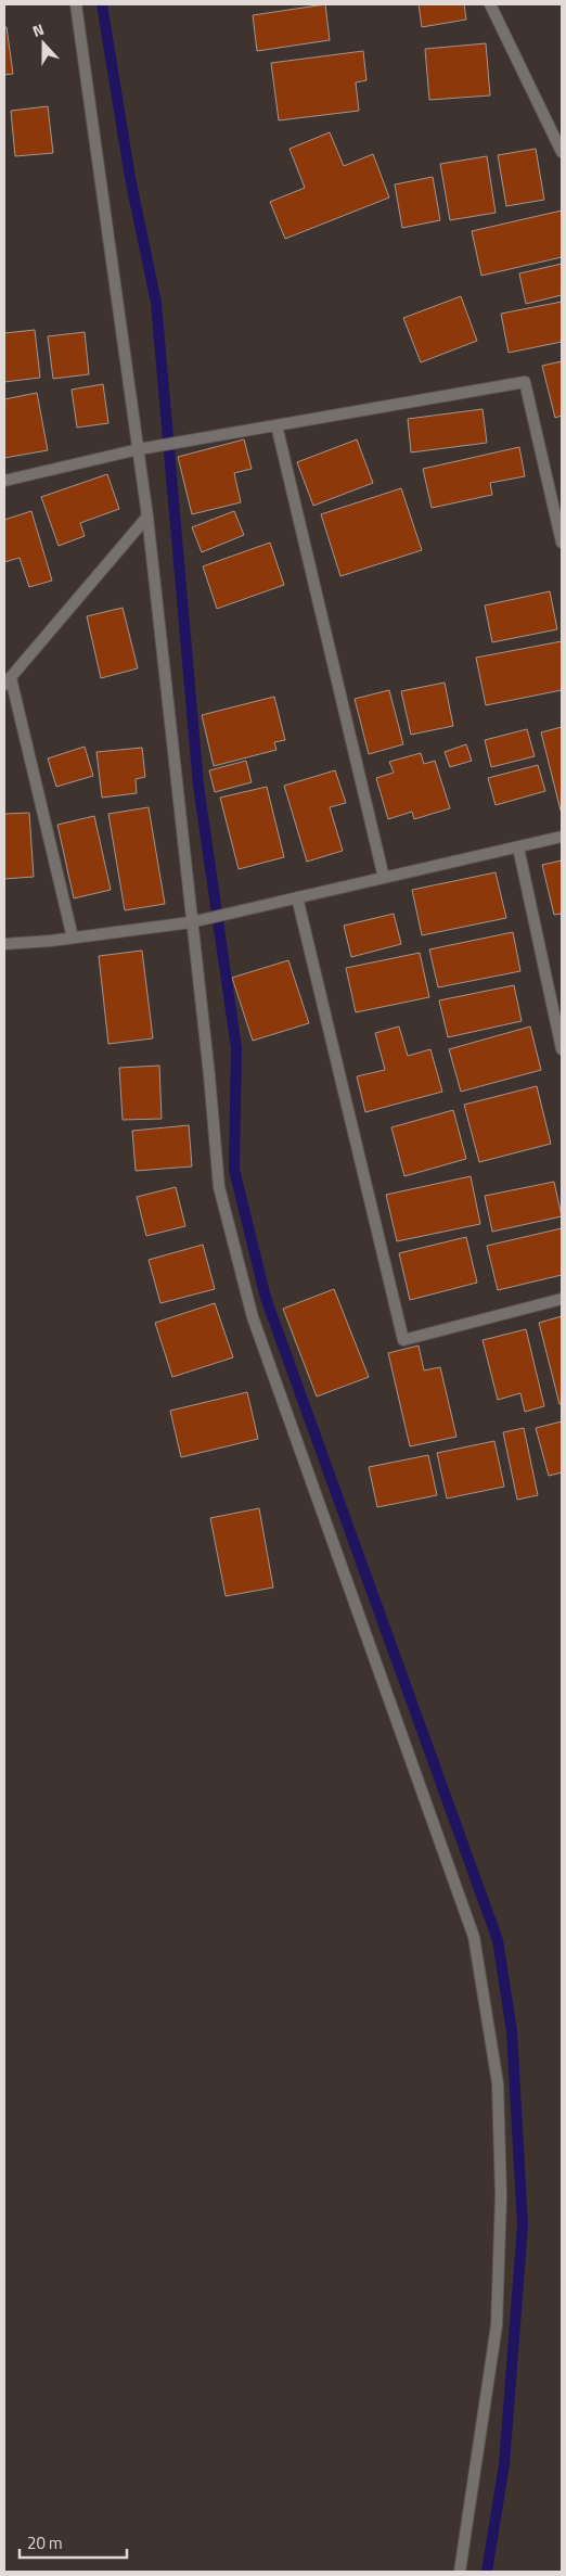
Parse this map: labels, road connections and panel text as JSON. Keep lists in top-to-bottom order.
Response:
{
  "scale_bar": "20 m",
  "north": "top"
}
